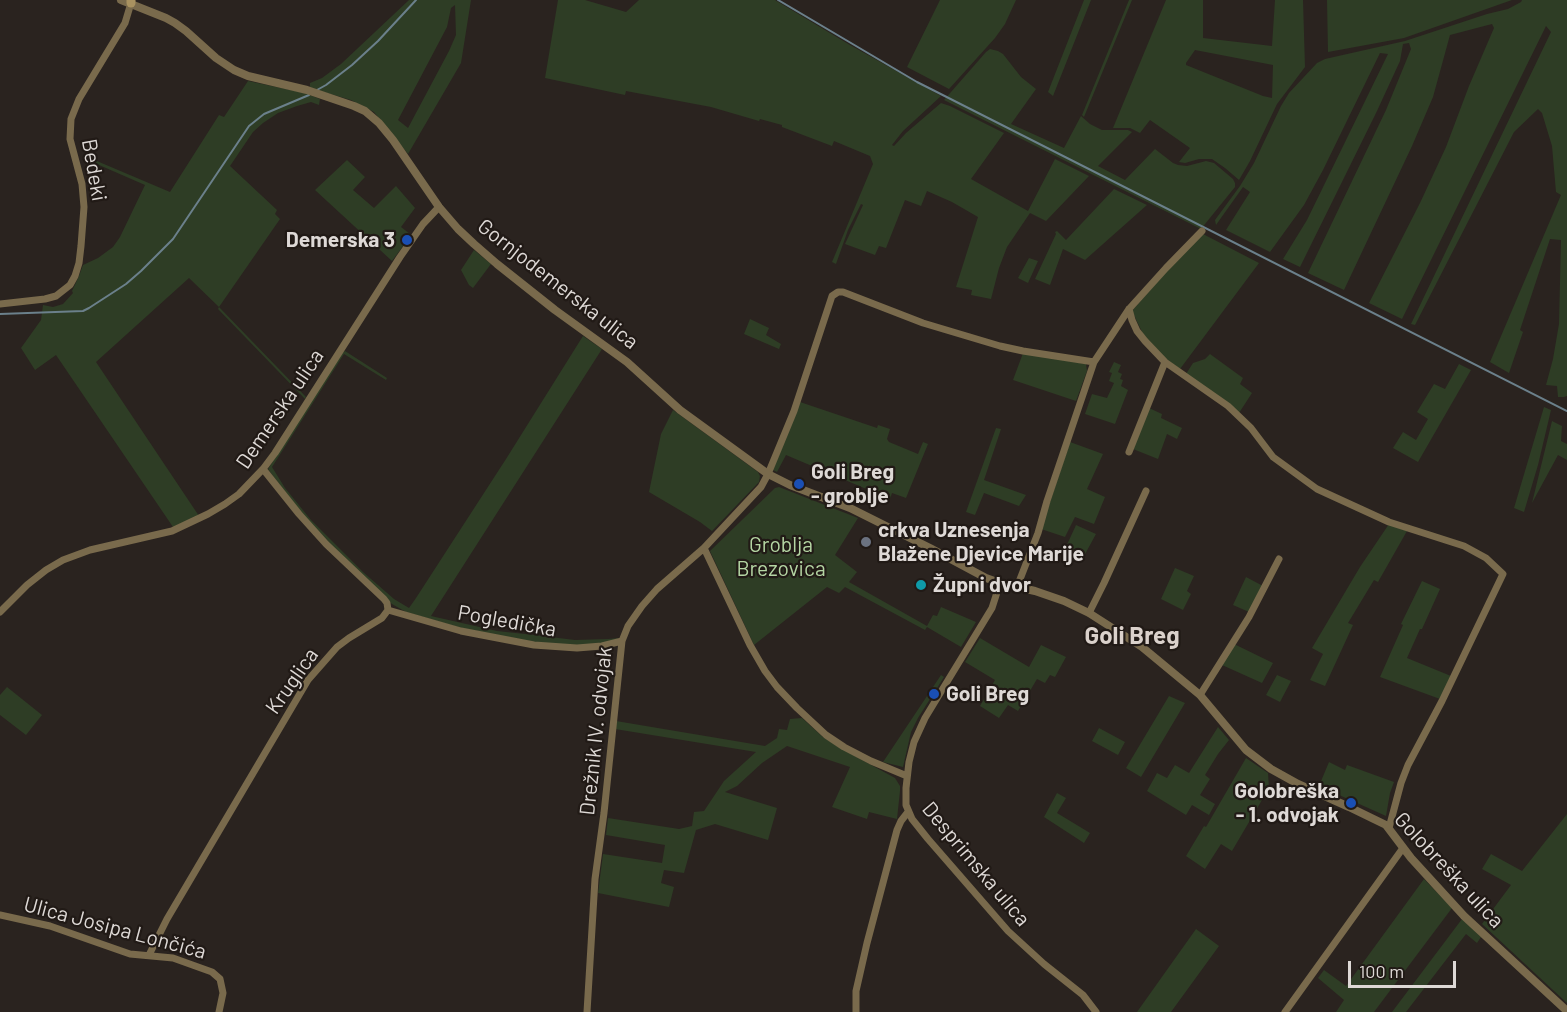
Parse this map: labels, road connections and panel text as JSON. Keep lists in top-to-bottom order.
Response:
{
  "streets": {
    "street": [
      "Bedeki",
      "Gornjodemerska ulica",
      "Demerska ulica",
      "Pogledička",
      "Kruglica",
      "Drežnik IV. odvojak",
      "Desprimska ulica",
      "Golobreška ulica",
      "Ulica Josipa Lončića"
    ]
  },
  "crossings": [
    ["Bedeki", "Gornjodemerska ulica"],
    ["Gornjodemerska ulica", "Demerska ulica"],
    ["Gornjodemerska ulica", "Drežnik IV. odvojak"],
    ["Gornjodemerska ulica", "Golobreška ulica"],
    ["Pogledička", "Kruglica"],
    ["Pogledička", "Drežnik IV. odvojak"],
    ["Kruglica", "Ulica Josipa Lončića"],
    ["Drežnik IV. odvojak", "Golobreška ulica"],
    ["Desprimska ulica", "Golobreška ulica"]
  ],
  "districts": ["Goli Breg"],
  "parks": ["Groblja Brezovica"],
  "places": [
    "Demerska 3",
    "Goli Breg - groblje",
    "crkva Uznesenja Blažene Djevice Marije",
    "Župni dvor",
    "Goli Breg",
    "Golobreška - 1. odvojak"
  ],
  "scale_bar": "100 m"
}
